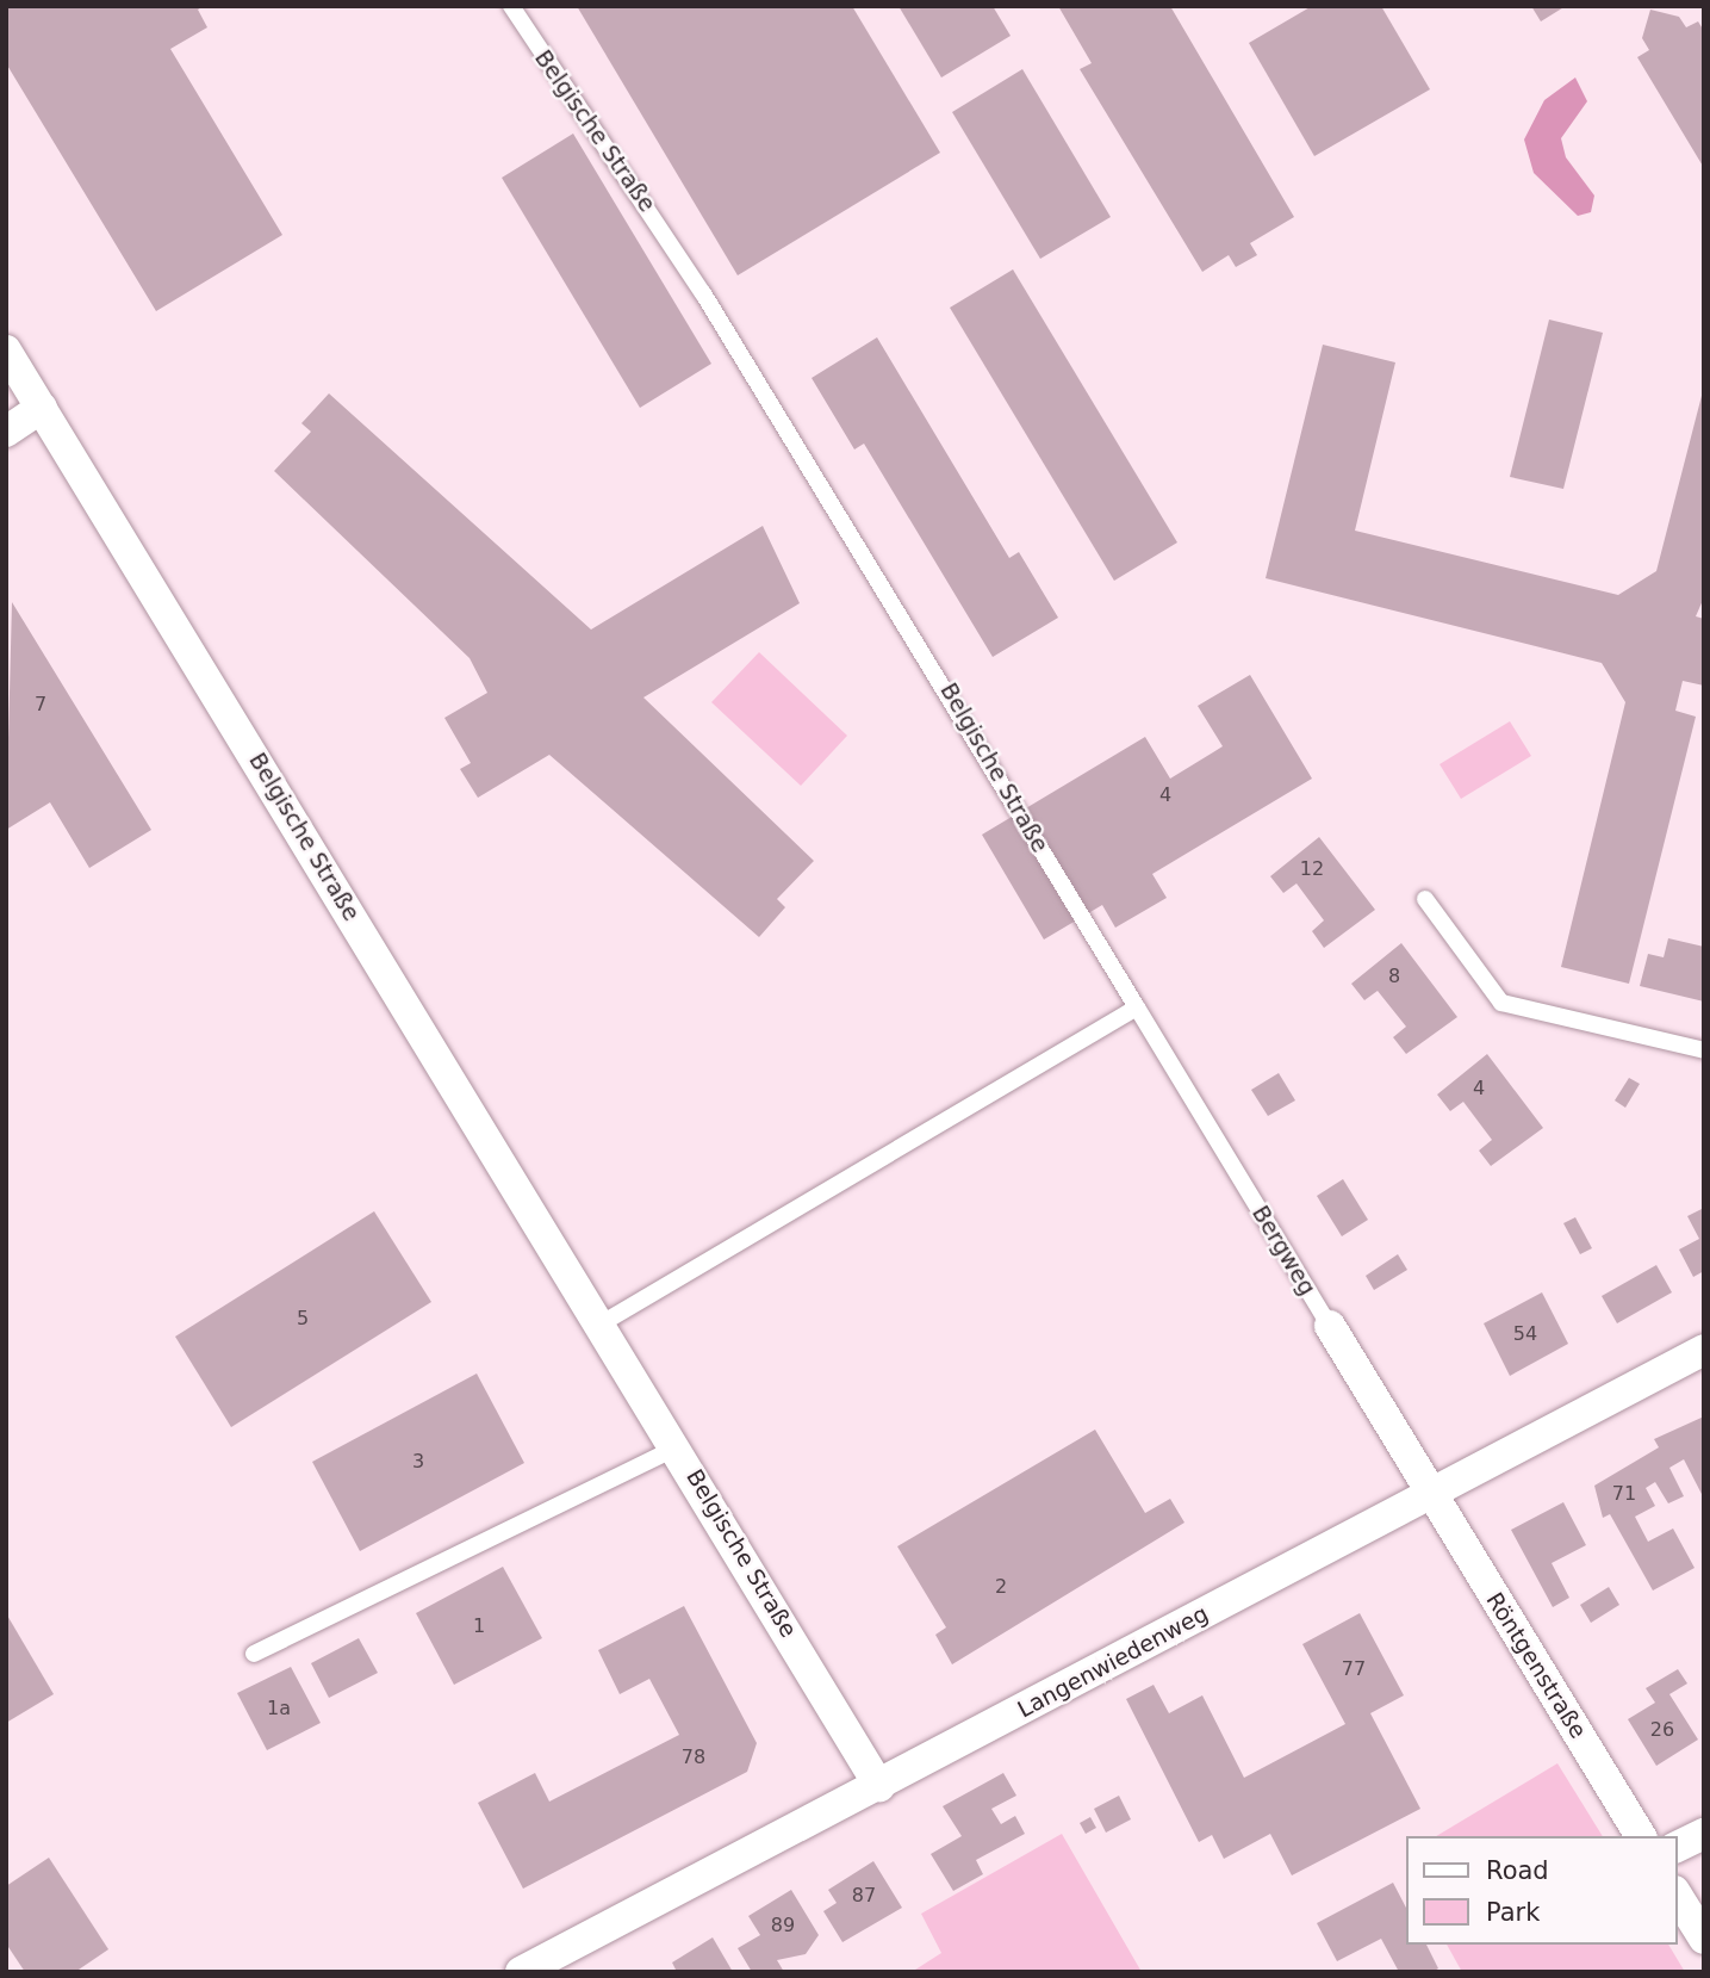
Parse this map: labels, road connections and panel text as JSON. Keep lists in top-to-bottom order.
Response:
{
  "streets": {
    "street": [
      "Belgische Straße",
      "Bergweg",
      "Langenwiedenweg",
      "Röntgenstraße"
    ]
  },
  "crossings": [
    ["Belgische Straße", "Bergweg"],
    ["Belgische Straße", "Langenwiedenweg"],
    ["Bergweg", "Langenwiedenweg"],
    ["Bergweg", "Röntgenstraße"],
    ["Langenwiedenweg", "Röntgenstraße"]
  ],
  "house_numbers": [
    "7",
    "4",
    "12",
    "8",
    "4",
    "5",
    "54",
    "3",
    "71",
    "2",
    "1",
    "77",
    "1a",
    "26",
    "78",
    "87",
    "89"
  ],
  "legend": ["Road", "Park"]
}
